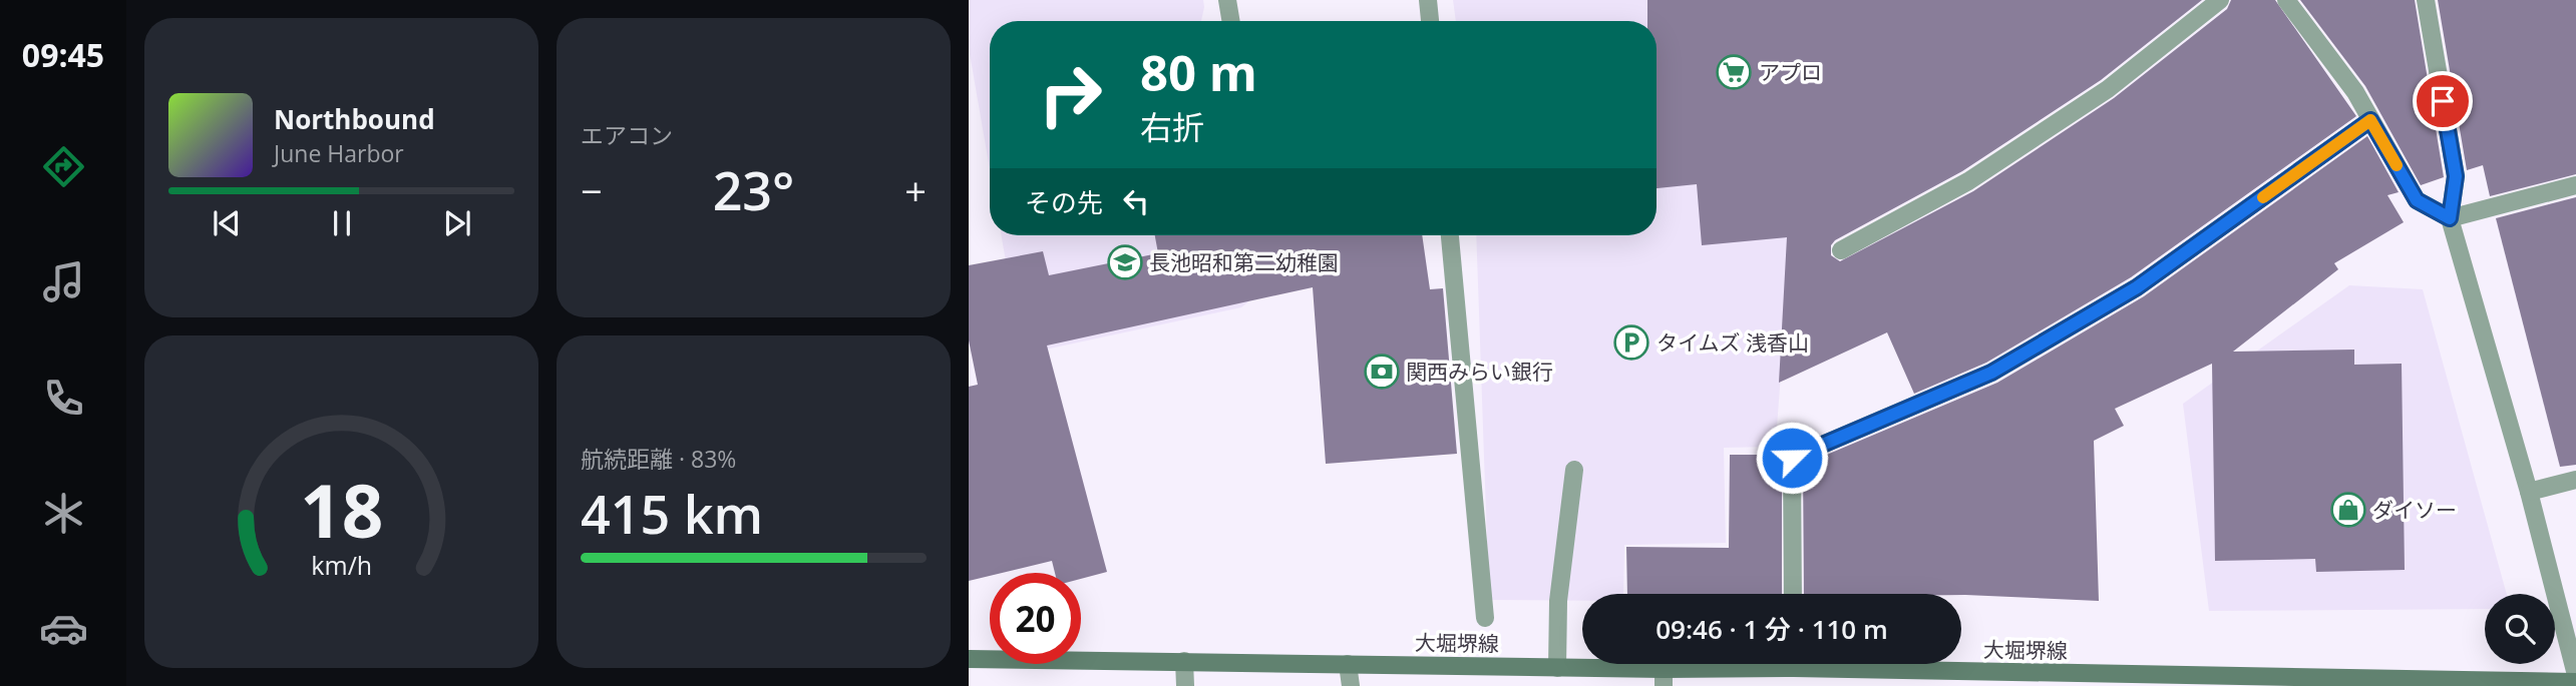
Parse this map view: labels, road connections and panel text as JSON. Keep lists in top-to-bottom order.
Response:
{
  "streets": {
    "main road": ["大堀堺線"]
  },
  "places": {
    "supermarket": ["アプロ"],
    "school or university": ["長池昭和第二幼稚園"],
    "parking": ["タイムズ 浅香山"],
    "bank": ["関西みらい銀行"],
    "shop": ["ダイソー"]
  },
  "page": {
    "tabs": "09:45",
    "tile": [
      "エアコン",
      ["航続距離 · 83%", "415 km"]
    ],
    "turn": ["80 m", "右折"],
    "song": ["Northbound", "June Harbor"],
    "heat": ["−", "23°", "+"],
    "then": "その先",
    "limit": "20",
    "trip": "09:46 · 1 分 · 110 m",
    "gauge": ["18", "km/h"]
  }
}
